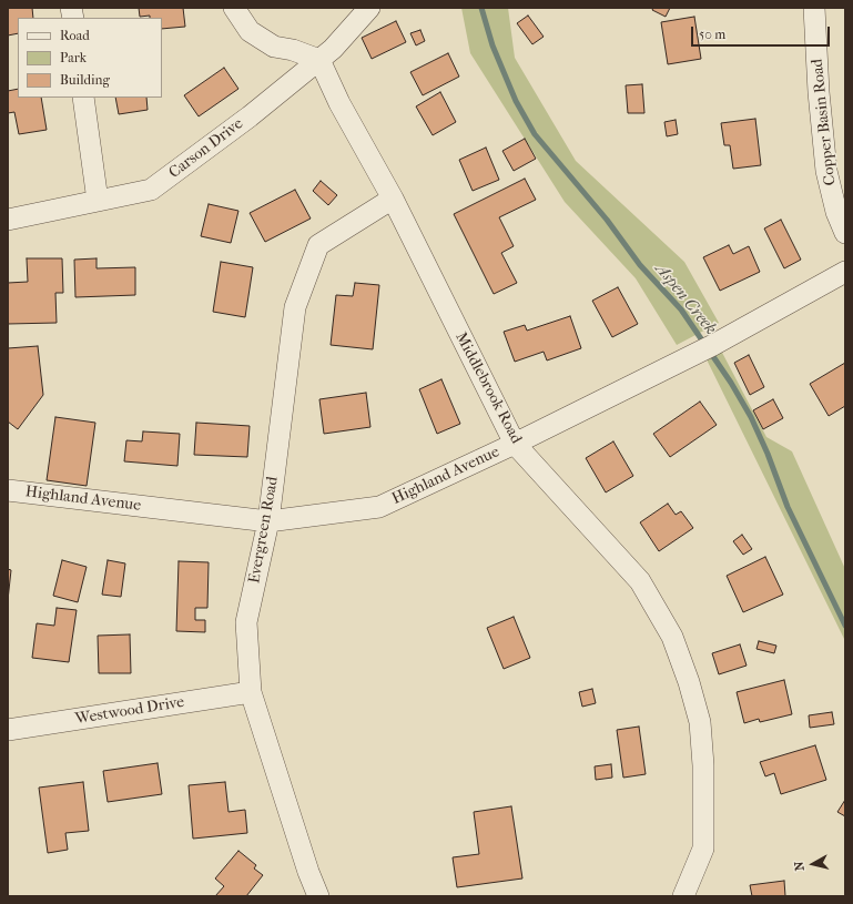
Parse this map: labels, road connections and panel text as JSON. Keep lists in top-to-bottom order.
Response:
{
  "streets": {
    "street": [
      "Copper Basin Road",
      "Carson Drive",
      "Middlebrook Road",
      "Highland Avenue",
      "Evergreen Road",
      "Westwood Drive"
    ]
  },
  "crossings": [
    ["Carson Drive", "Middlebrook Road"],
    ["Middlebrook Road", "Highland Avenue"],
    ["Middlebrook Road", "Evergreen Road"],
    ["Highland Avenue", "Evergreen Road"],
    ["Evergreen Road", "Westwood Drive"]
  ],
  "water": ["Aspen Creek"],
  "legend": ["Road", "Park", "Building"],
  "scale_bar": "50 m",
  "north": "left"
}
